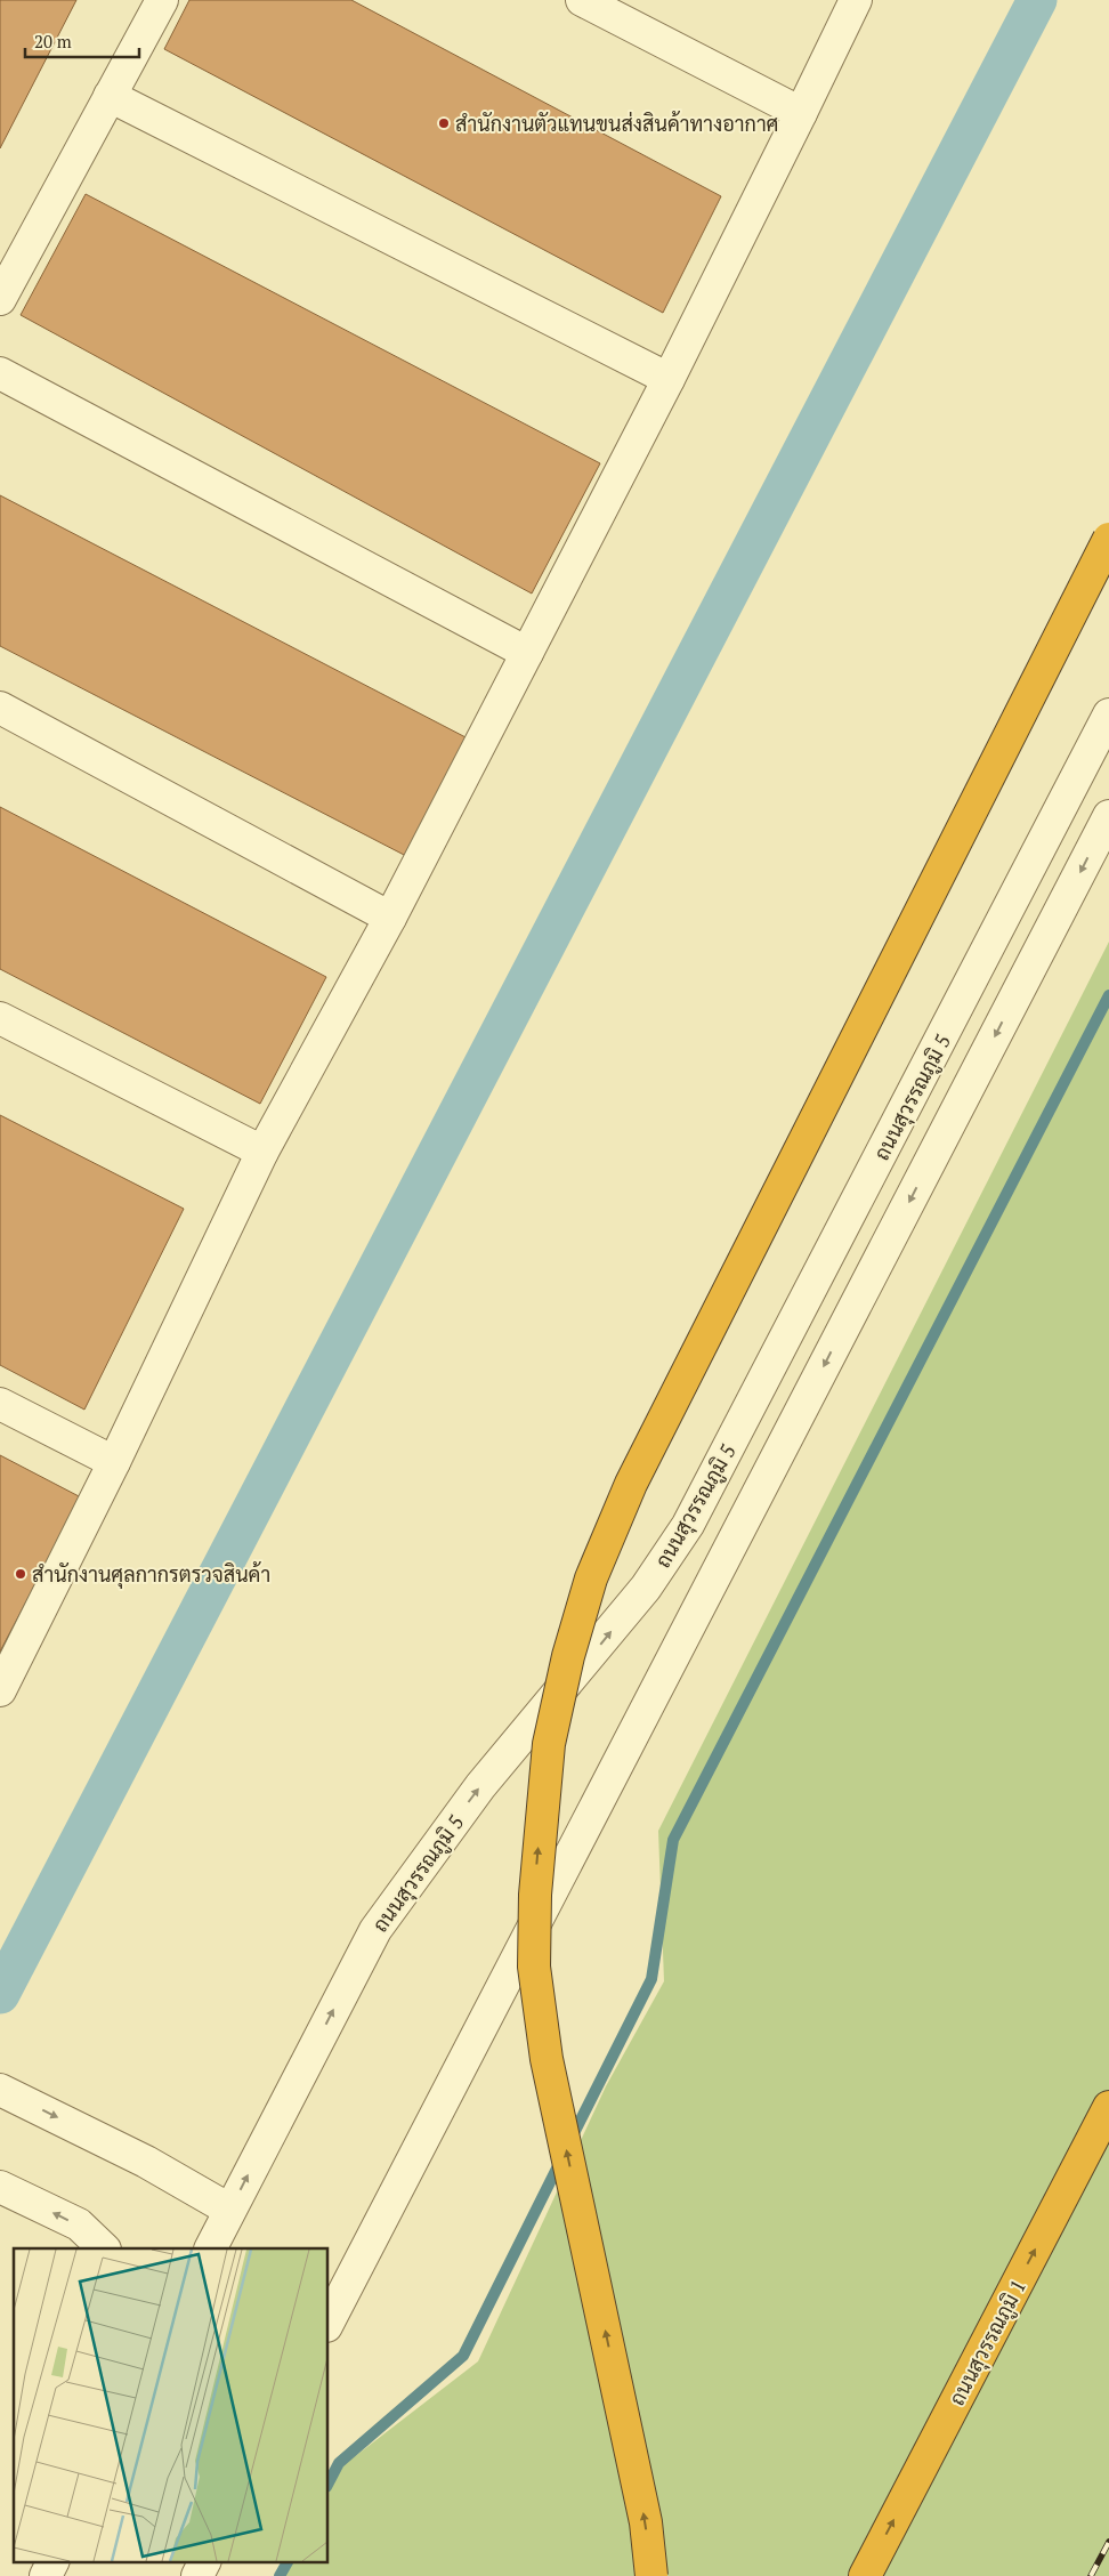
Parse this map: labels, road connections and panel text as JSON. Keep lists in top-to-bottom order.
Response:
{
  "streets": {
    "highway": ["ถนนสุวรรณภูมิ 1"],
    "street": ["ถนนสุวรรณภูมิ 5"]
  },
  "one_way": ["ถนนสุวรรณภูมิ 1"],
  "places": ["สำนักงานตัวแทนขนส่งสินค้าทางอากาศ", "สำนักงานศุลกากรตรวจสินค้า"],
  "scale_bar": "20 m"
}
